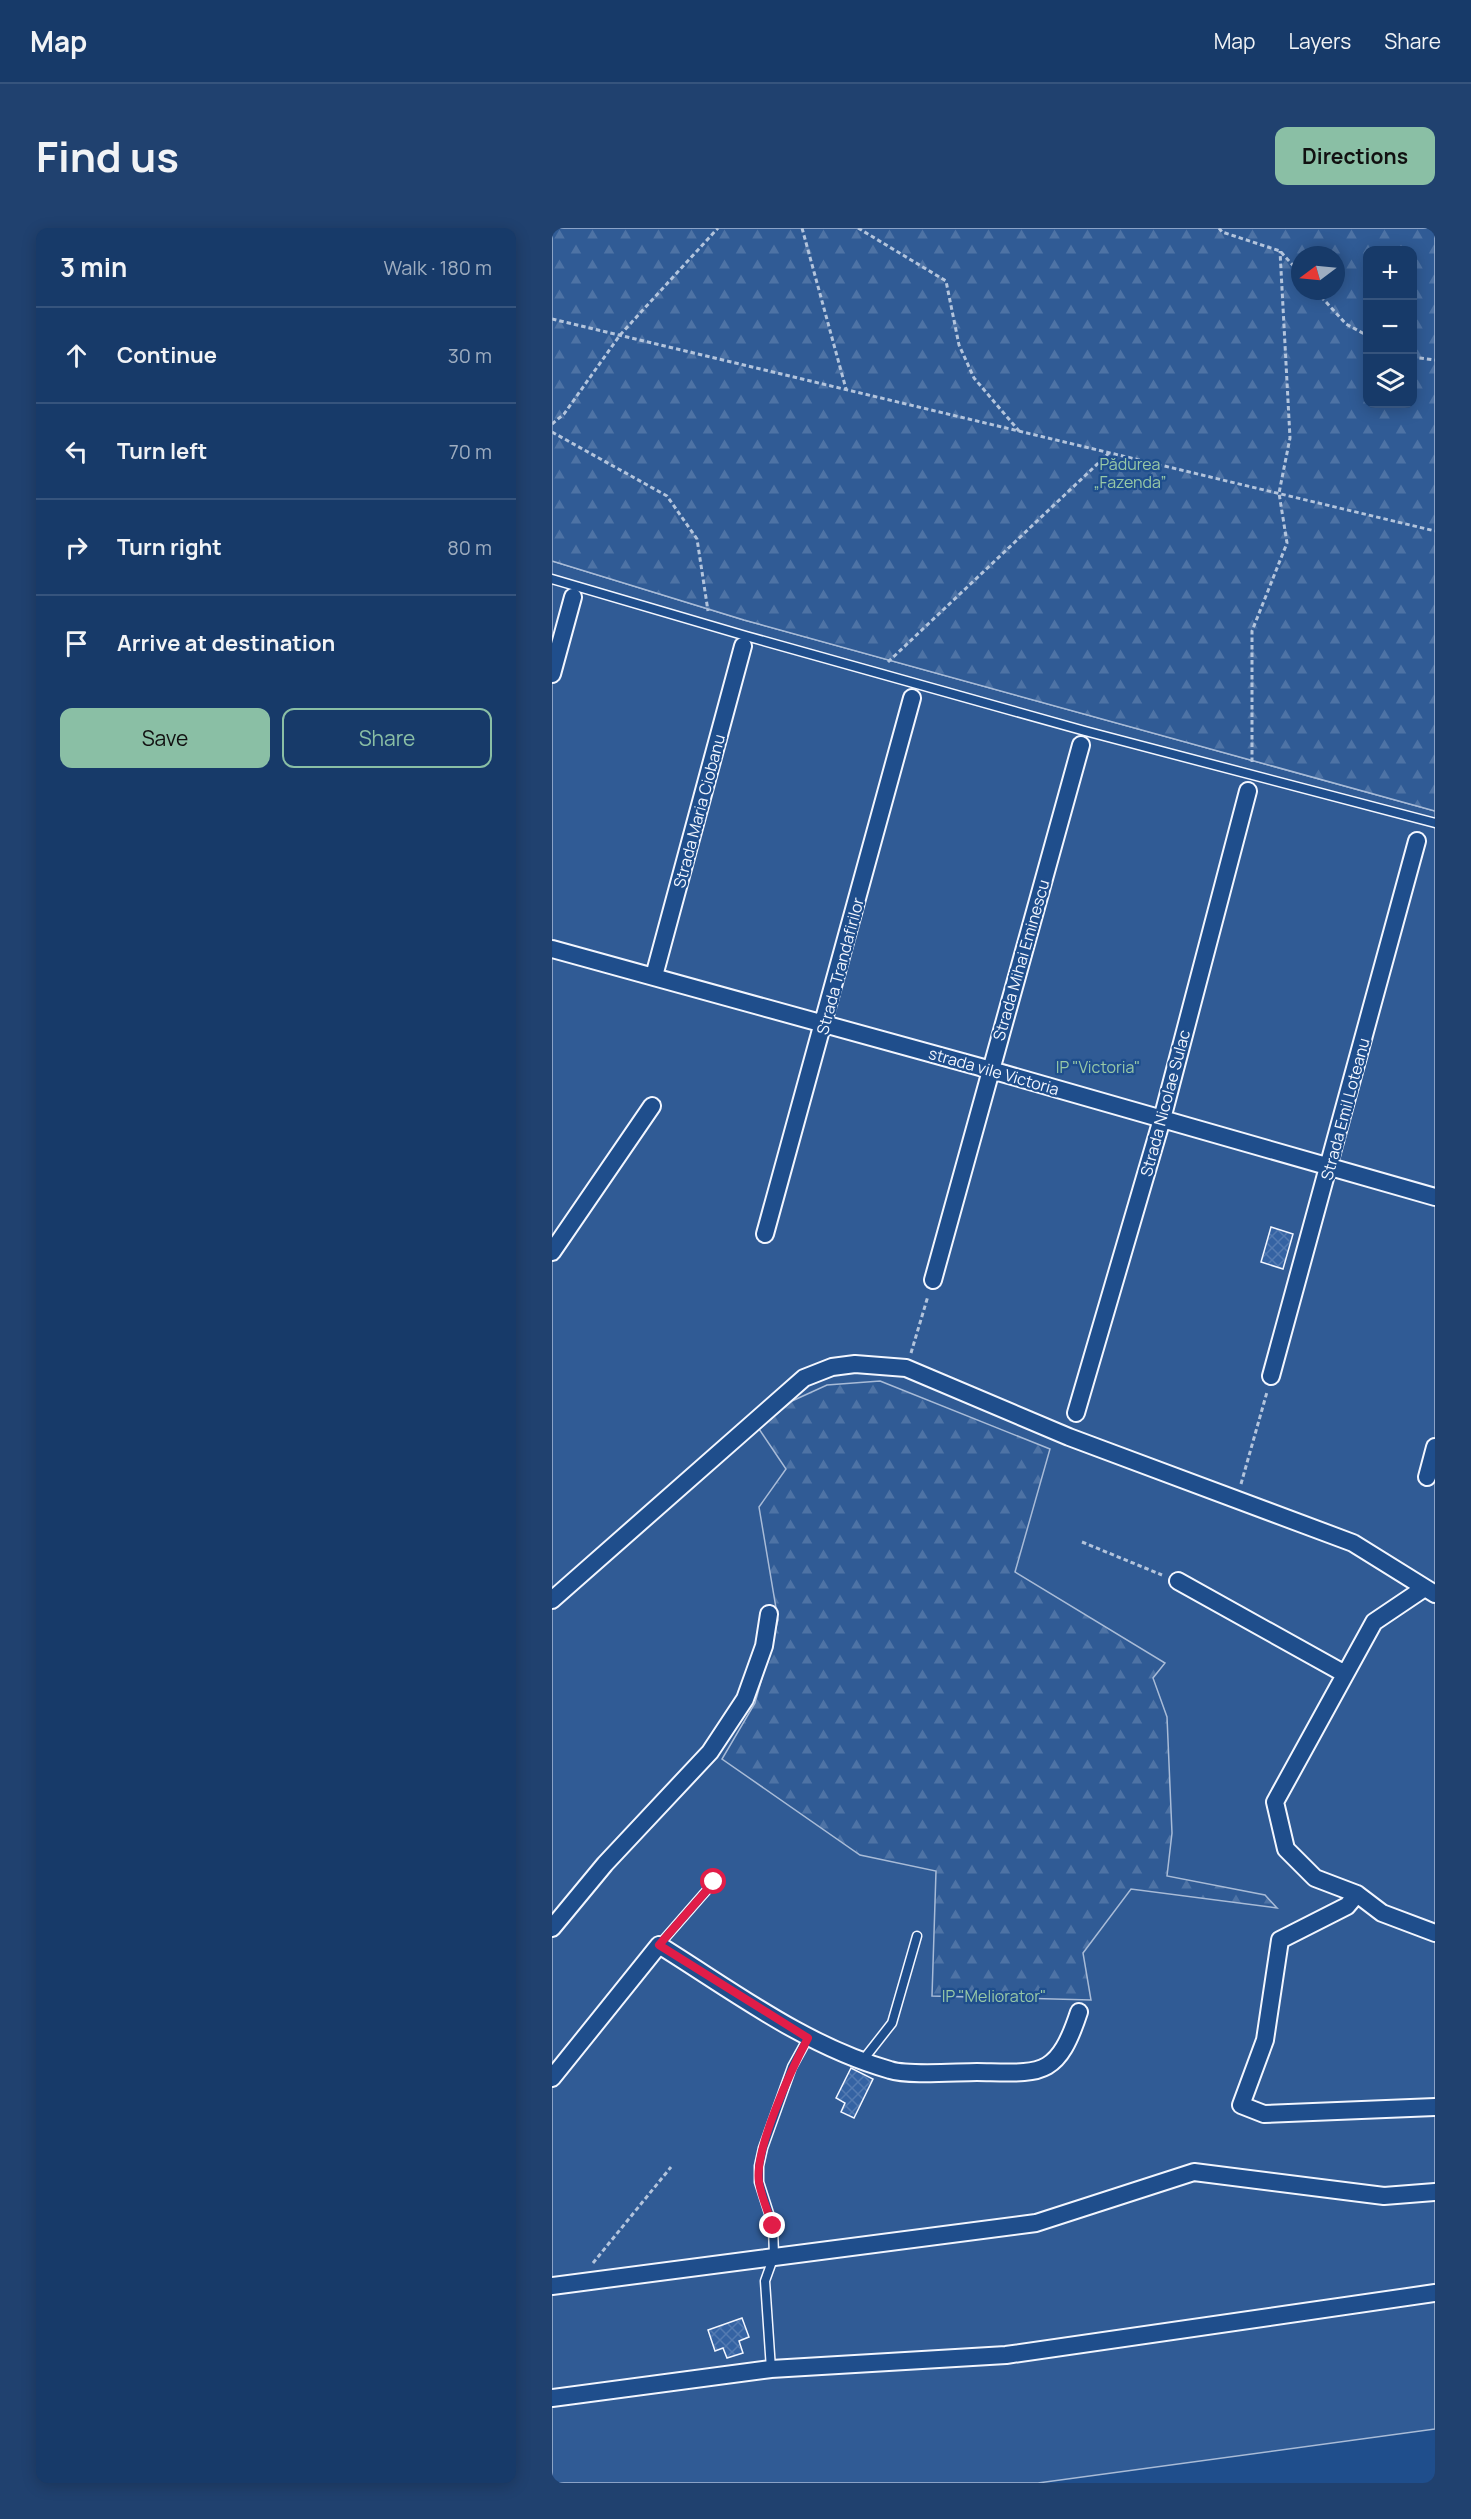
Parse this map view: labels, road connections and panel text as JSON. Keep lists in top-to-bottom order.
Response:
{
  "streets": {
    "street": [
      "Strada Maria Ciobanu",
      "Strada Mihai Eminescu",
      "Strada Trandafirilor",
      "strada vile Victoria",
      "Strada Nicolae Sulac",
      "Strada Emil Loteanu"
    ]
  },
  "crossings": [
    ["Strada Maria Ciobanu", "strada vile Victoria"],
    ["Strada Mihai Eminescu", "strada vile Victoria"],
    ["Strada Trandafirilor", "strada vile Victoria"],
    ["strada vile Victoria", "Strada Nicolae Sulac"],
    ["strada vile Victoria", "Strada Emil Loteanu"]
  ],
  "parks": ["Pădurea „Fazenda”", "IP \"Victoria\"", "IP \"Meliorator\""],
  "north": "left",
  "page": {
    "header": "Map",
    "nav": ["Map", "Layers", "Share"],
    "title": "Find us",
    "buttons": [
      "Directions",
      ["Save", "Share"]
    ],
    "heading": ["3 min", "Walk · 180 m"],
    "map_buttons": ["+", "−"],
    "list": [
      ["Continue", "30 m"],
      ["Turn left", "70 m"],
      ["Turn right", "80 m"],
      "Arrive at destination"
    ]
  }
}
